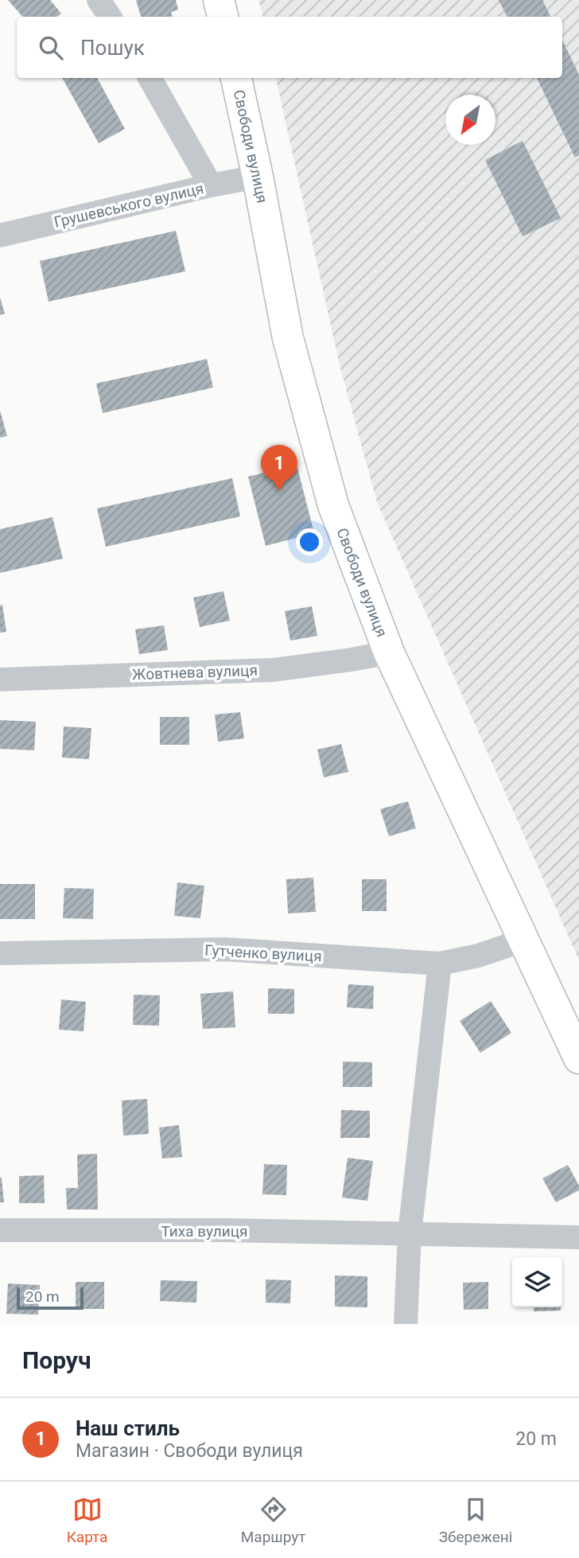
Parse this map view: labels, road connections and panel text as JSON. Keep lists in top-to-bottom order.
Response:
{
  "streets": {
    "main road": ["Свободи вулиця"],
    "street": [
      "Грушевського вулиця",
      "Жовтнева вулиця",
      "Гутченко вулиця",
      "Тиха вулиця"
    ]
  },
  "crossings": [
    ["Свободи вулиця", "Грушевського вулиця"],
    ["Свободи вулиця", "Жовтнева вулиця"],
    ["Свободи вулиця", "Гутченко вулиця"]
  ],
  "scale_bar": "20 m",
  "north": "bottom left",
  "page": {
    "search": "Пошук",
    "pins": "1",
    "scale": "20 m",
    "heading": "Поруч",
    "list": [
      {
        "mark": "1",
        "name": "Наш стиль",
        "note": "Магазин · Свободи вулиця",
        "value": "20 m"
      }
    ],
    "nav": ["Карта", "Маршрут", "Збережені"]
  }
}
